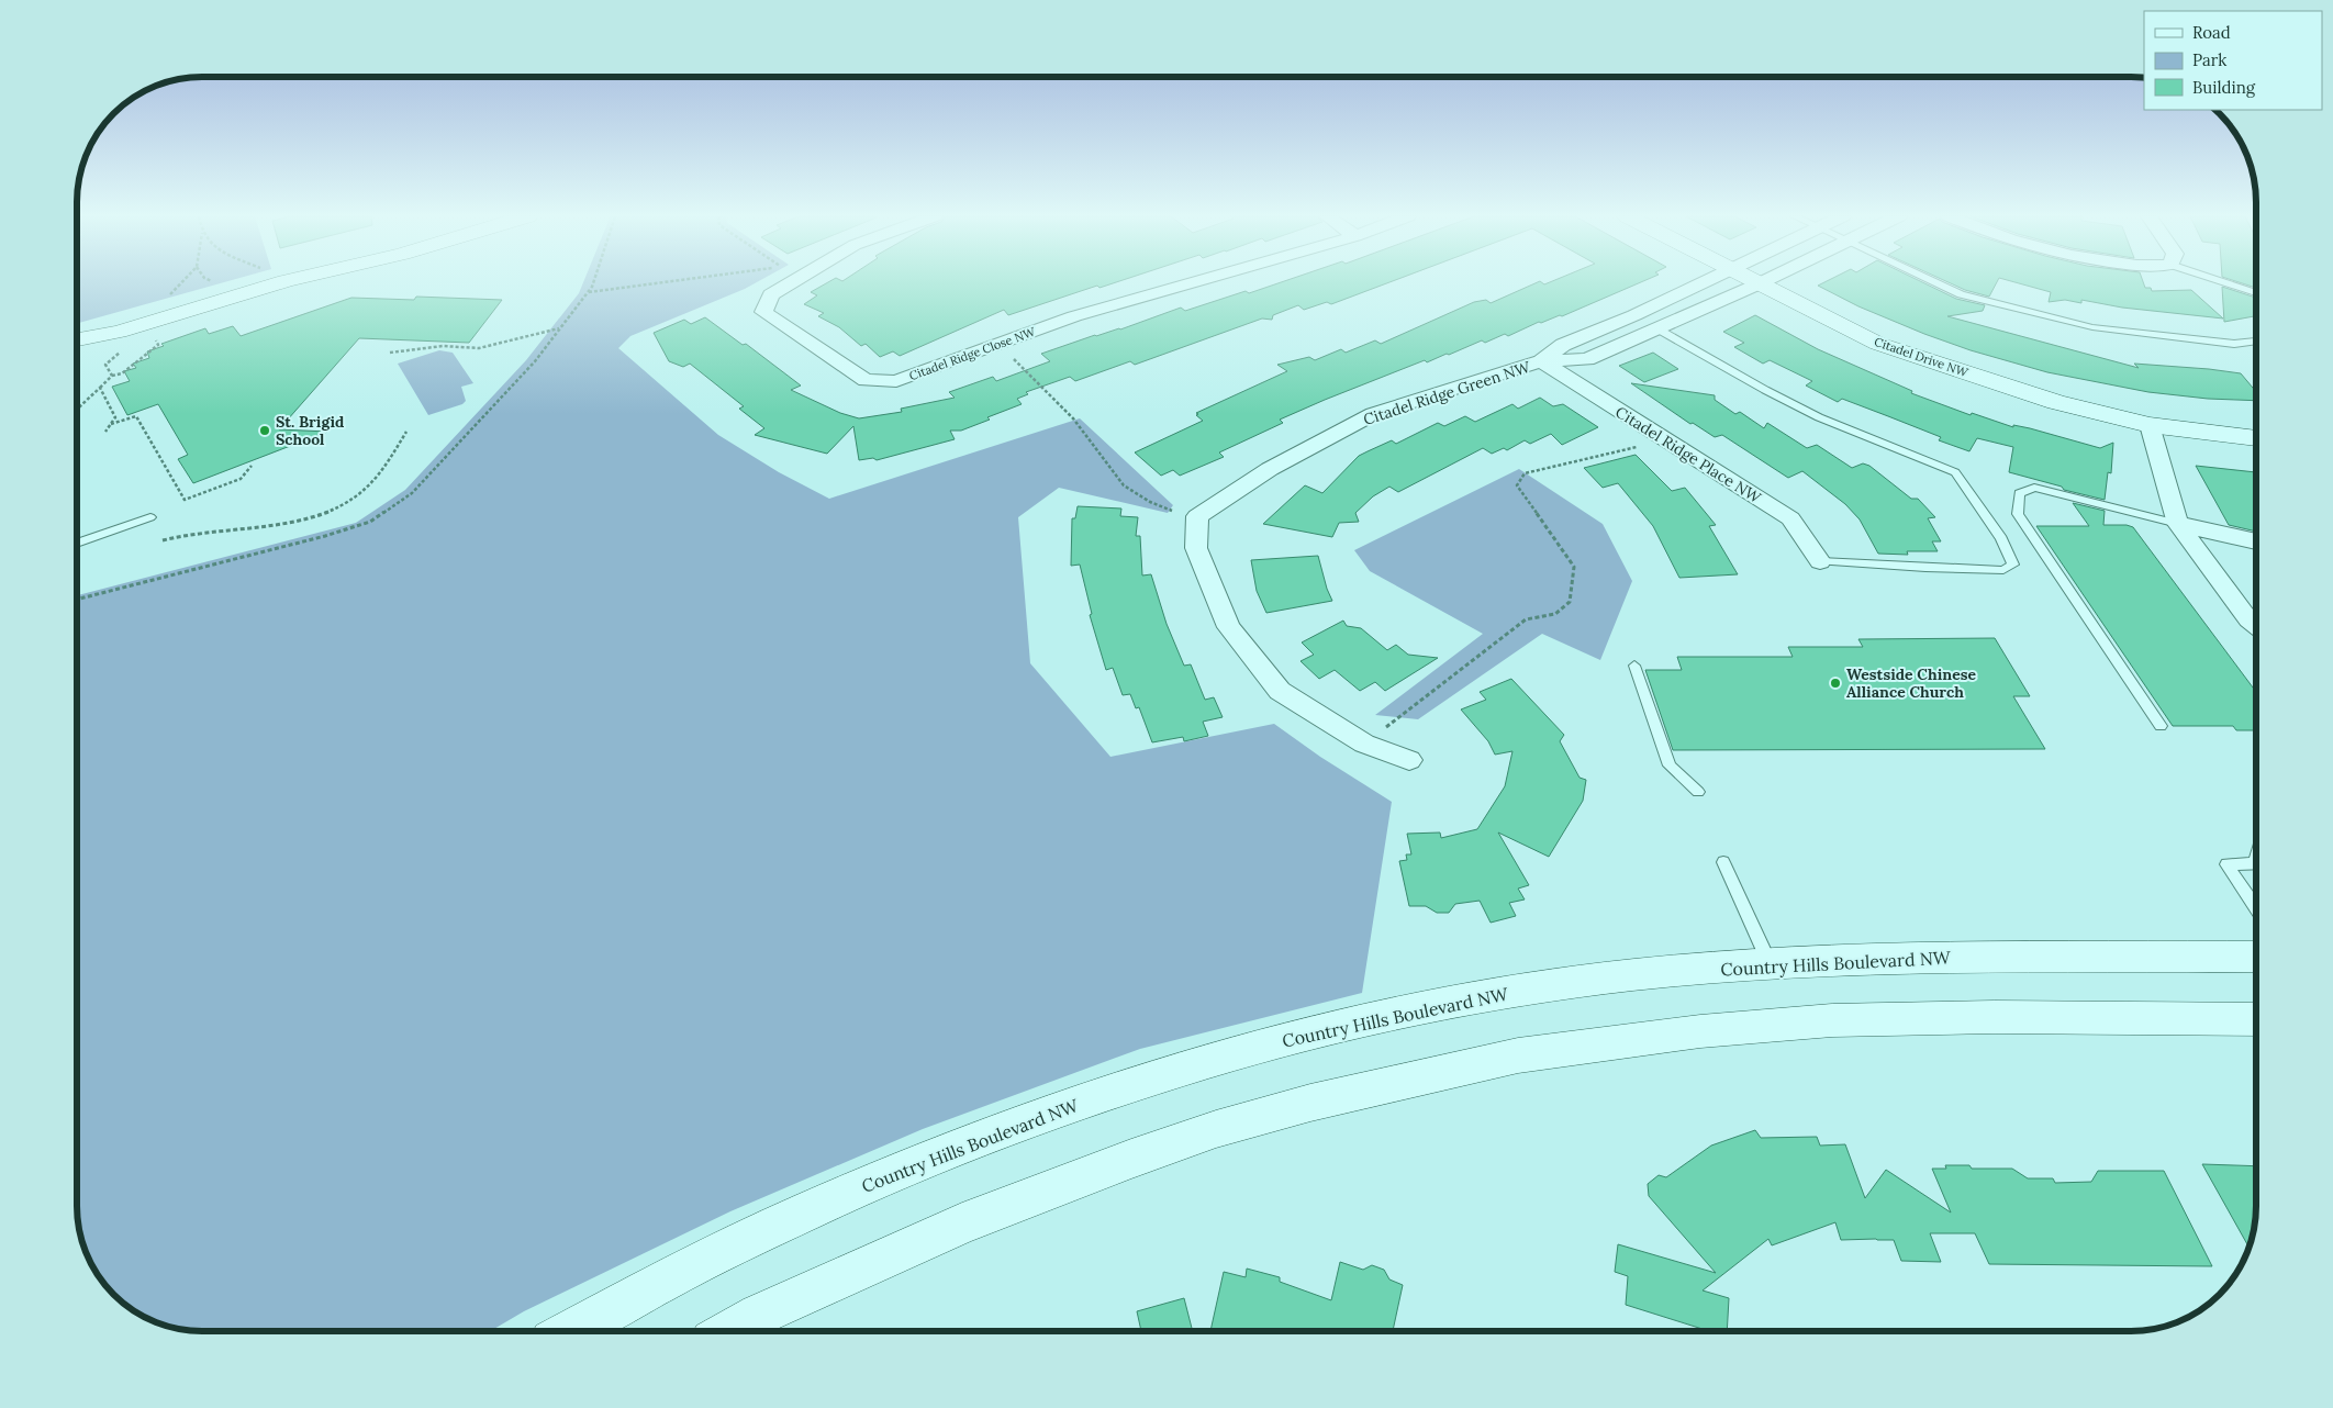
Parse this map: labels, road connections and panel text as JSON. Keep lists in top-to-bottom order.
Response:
{
  "streets": {
    "main road": ["Citadel Drive NW", "Country Hills Boulevard NW"],
    "street": ["Citadel Ridge Close NW", "Citadel Ridge Green NW", "Citadel Ridge Place NW"]
  },
  "crossings": [
    ["Citadel Drive NW", "Citadel Ridge Green NW"],
    ["Citadel Ridge Green NW", "Citadel Ridge Place NW"]
  ],
  "places": ["St. Brigid School", "Westside Chinese Alliance Church"],
  "legend": ["Road", "Park", "Building"]
}
